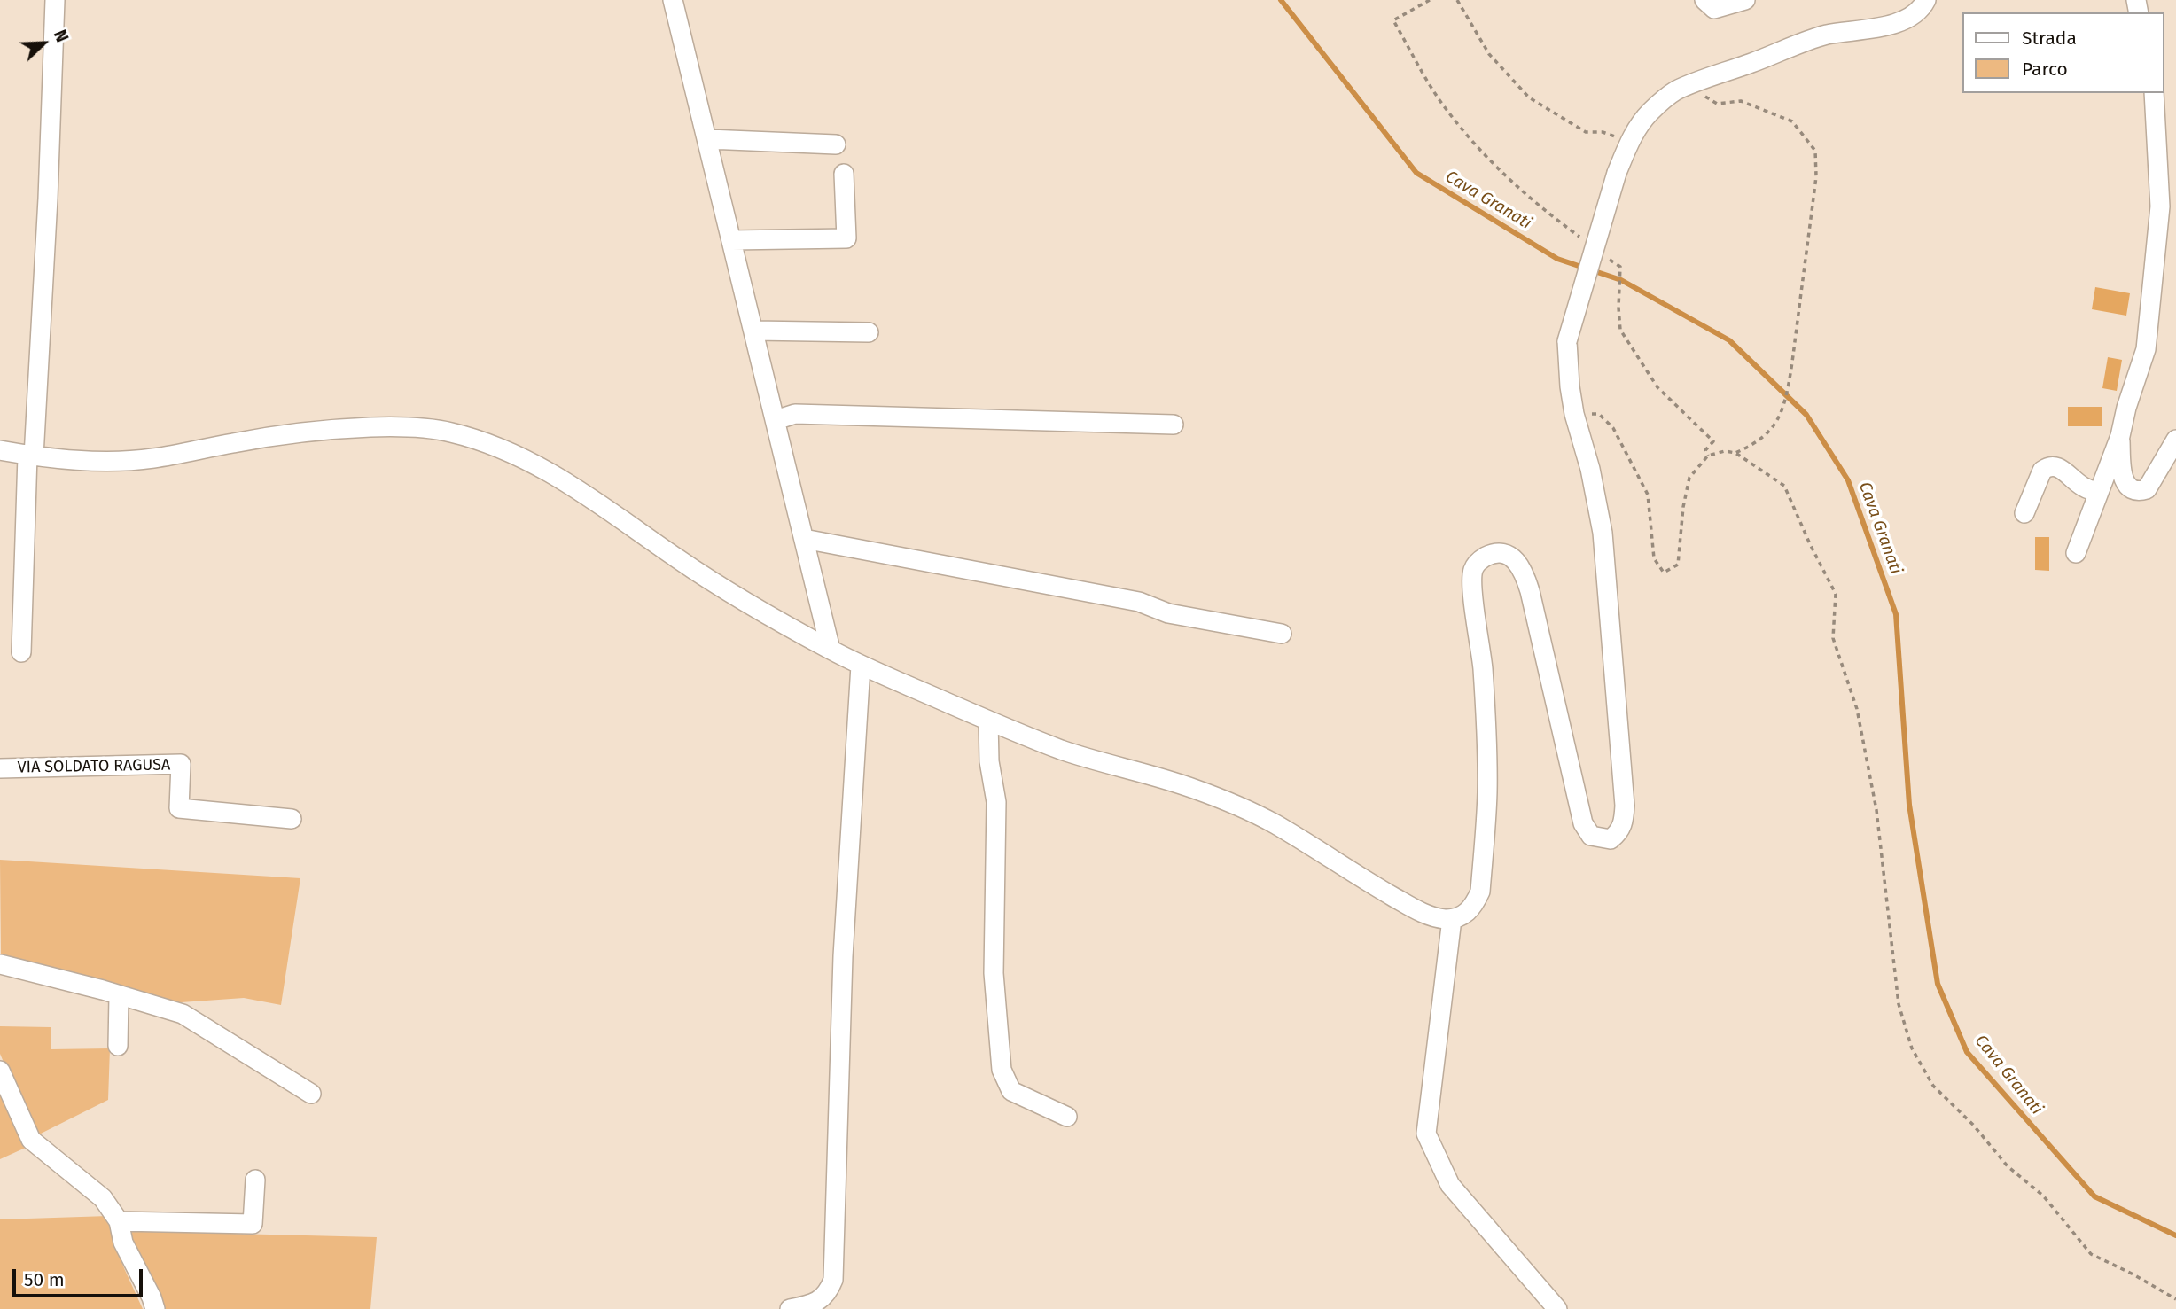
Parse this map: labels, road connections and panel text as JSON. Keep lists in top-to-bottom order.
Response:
{
  "streets": {
    "street": ["VIA SOLDATO RAGUSA"]
  },
  "water": ["Cava Granati"],
  "legend": ["Strada", "Parco"],
  "scale_bar": "50 m",
  "north": "top right"
}
